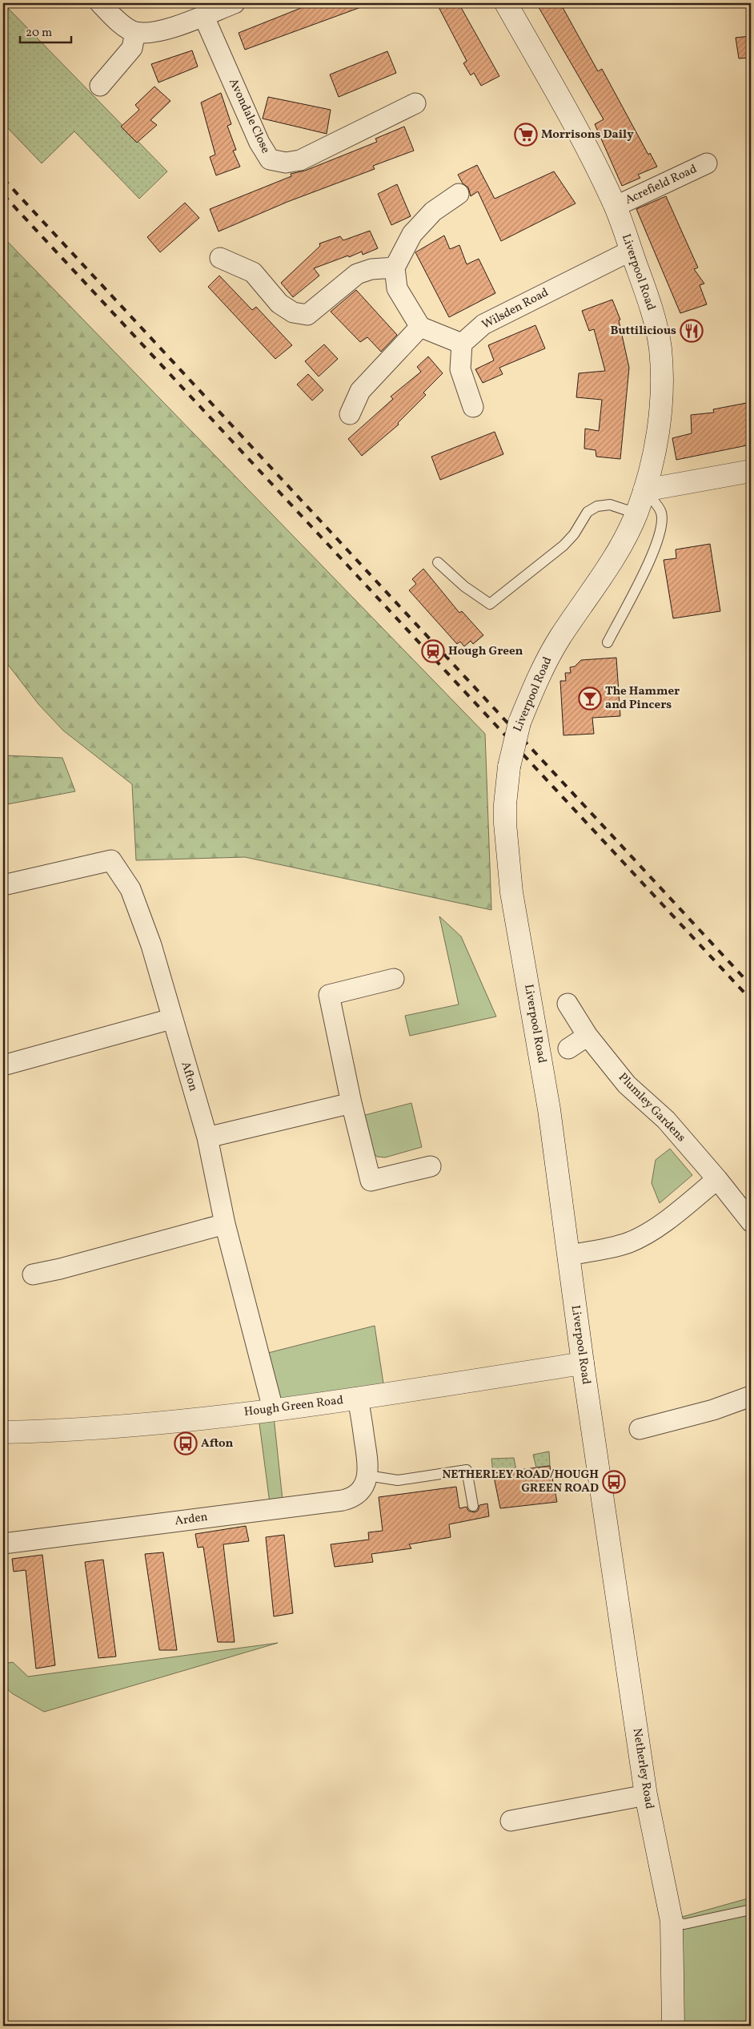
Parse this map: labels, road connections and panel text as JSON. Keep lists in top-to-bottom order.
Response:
{
  "streets": {
    "main road": ["Liverpool Road", "Hough Green Road", "Netherley Road"],
    "street": [
      "Avondale Close",
      "Acrefield Road",
      "Wilsden Road",
      "Afton",
      "Plumley Gardens",
      "Arden"
    ]
  },
  "crossings": [
    ["Acrefield Road", "Liverpool Road"],
    ["Liverpool Road", "Wilsden Road"],
    ["Liverpool Road", "Hough Green Road"],
    ["Liverpool Road", "Netherley Road"],
    ["Afton", "Hough Green Road"],
    ["Hough Green Road", "Arden"]
  ],
  "places": {
    "supermarket": ["Morrisons Daily"],
    "restaurant": ["Buttilicious"],
    "station": ["Hough Green"],
    "bar": ["The Hammer and Pincers"],
    "bus stop": ["Afton", "NETHERLEY ROAD/HOUGH GREEN ROAD"]
  },
  "scale_bar": "20 m"
}
